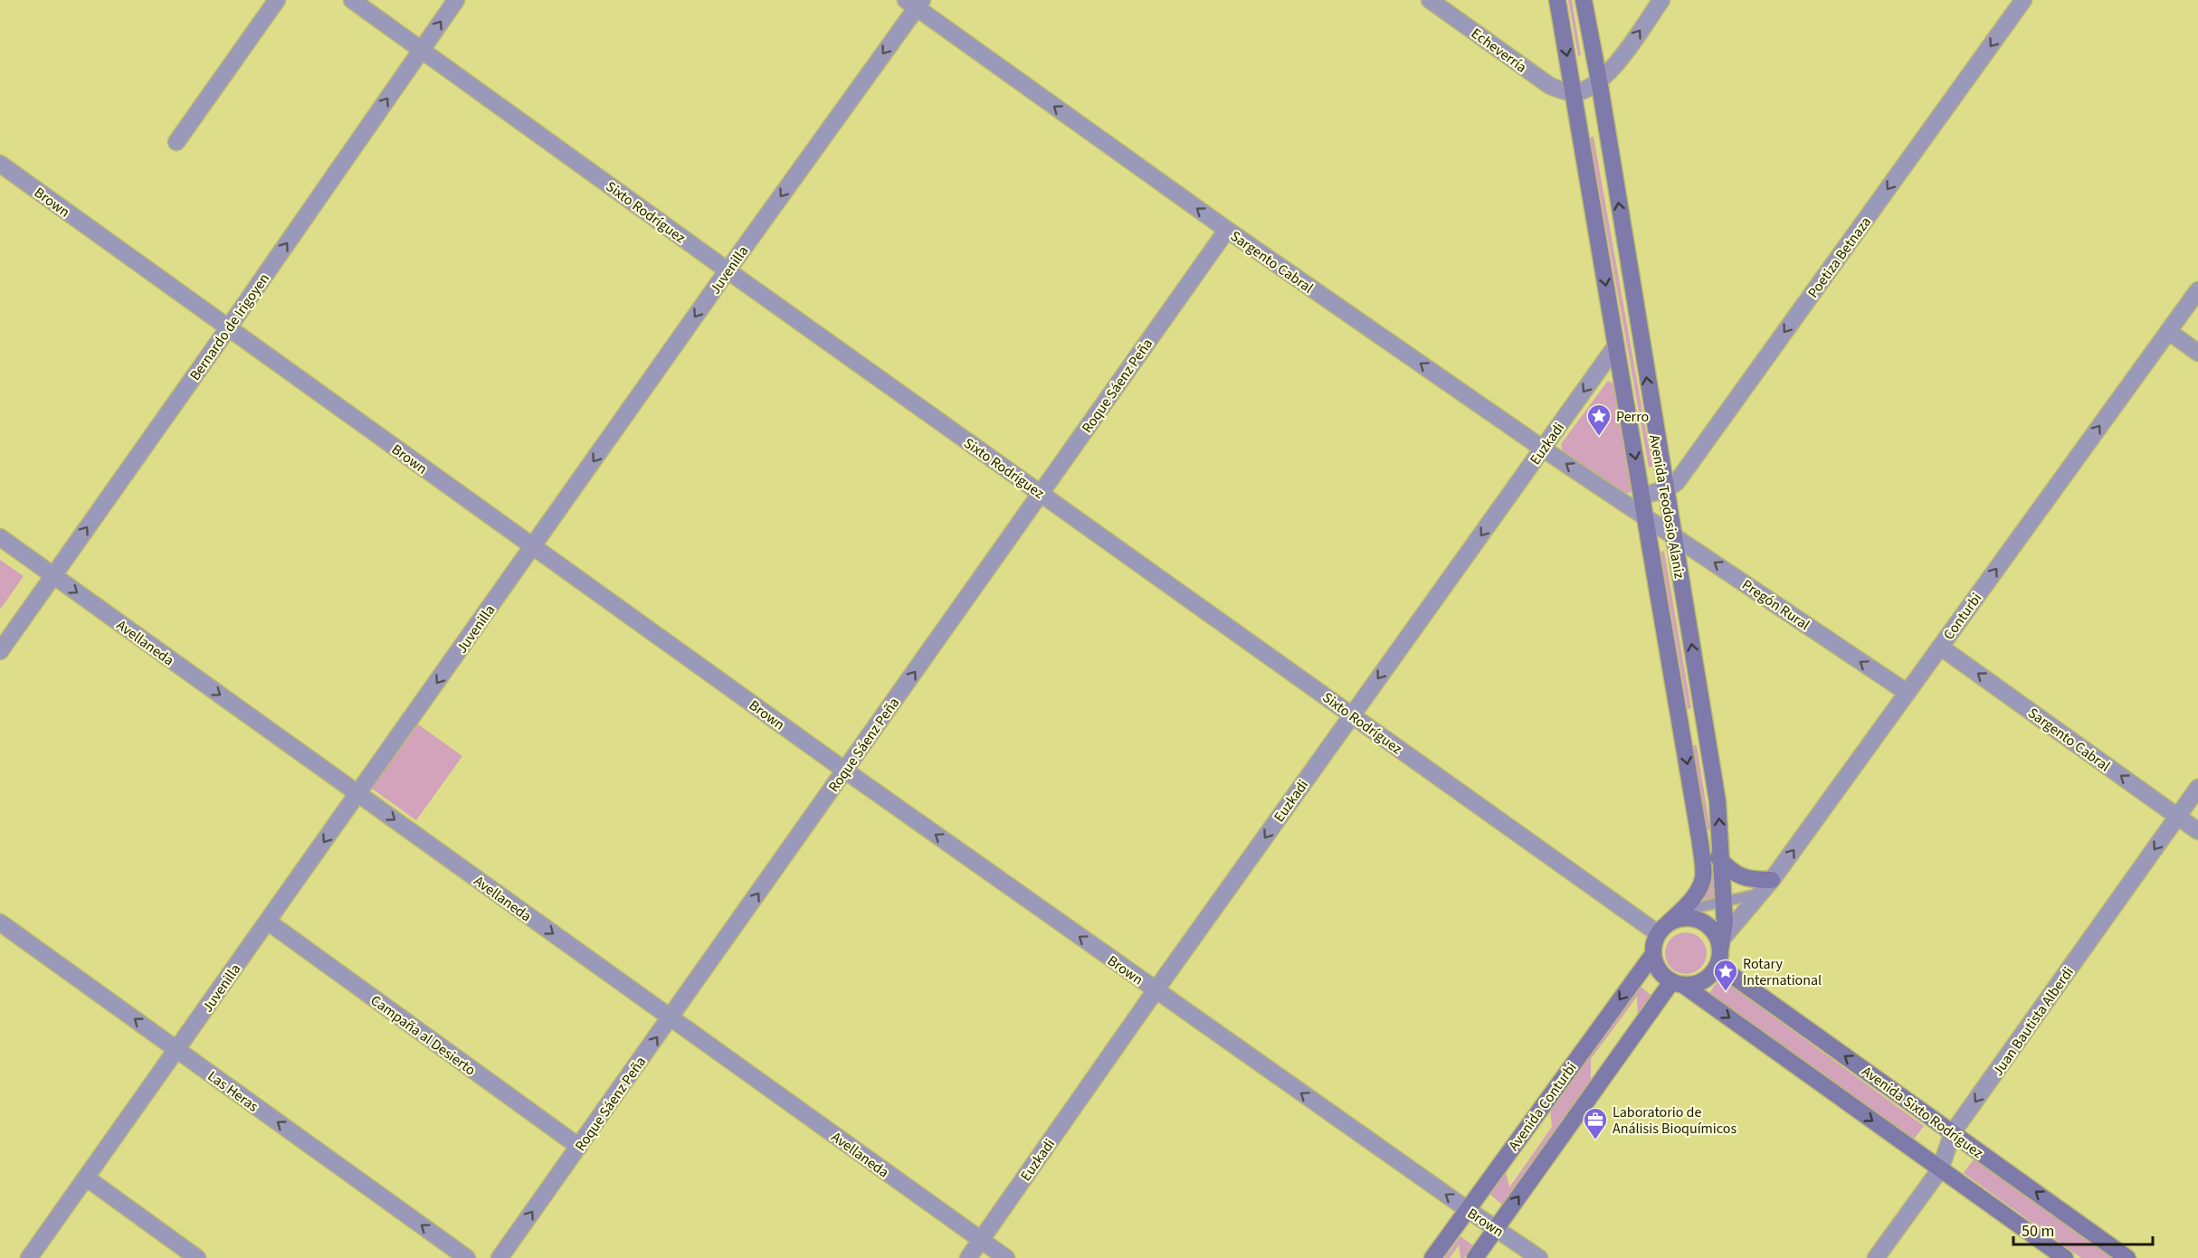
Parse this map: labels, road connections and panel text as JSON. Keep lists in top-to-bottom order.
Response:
{
  "streets": {
    "main road": ["Avenida Teodosio Alaniz", "Avenida Conturbi", "Avenida Sixto Rodríguez"],
    "street": [
      "Echeverría",
      "Brown",
      "Sixto Rodríguez",
      "Poetiza Betnaza",
      "Sargento Cabral",
      "Juvenilla",
      "Bernardo de Irigoyen",
      "Roque Sáenz Peña",
      "Euzkadi",
      "Pregón Rural",
      "Conturbi",
      "Avellaneda",
      "Juan Bautista Alberdi",
      "Campaña al Desierto",
      "Las Heras"
    ]
  },
  "crossings": [
    ["Echeverría", "Avenida Teodosio Alaniz"],
    ["Brown", "Juvenilla"],
    ["Brown", "Bernardo de Irigoyen"],
    ["Brown", "Roque Sáenz Peña"],
    ["Brown", "Euzkadi"],
    ["Brown", "Avenida Conturbi"],
    ["Sixto Rodríguez", "Juvenilla"],
    ["Sixto Rodríguez", "Bernardo de Irigoyen"],
    ["Sixto Rodríguez", "Roque Sáenz Peña"],
    ["Sixto Rodríguez", "Euzkadi"],
    ["Sixto Rodríguez", "Avenida Teodosio Alaniz"],
    ["Sixto Rodríguez", "Conturbi"],
    ["Sixto Rodríguez", "Avenida Conturbi"],
    ["Sixto Rodríguez", "Avenida Sixto Rodríguez"],
    ["Poetiza Betnaza", "Avenida Teodosio Alaniz"],
    ["Sargento Cabral", "Juvenilla"],
    ["Sargento Cabral", "Roque Sáenz Peña"],
    ["Sargento Cabral", "Euzkadi"],
    ["Sargento Cabral", "Avenida Teodosio Alaniz"],
    ["Sargento Cabral", "Pregón Rural"],
    ["Sargento Cabral", "Conturbi"],
    ["Sargento Cabral", "Juan Bautista Alberdi"],
    ["Juvenilla", "Avellaneda"],
    ["Juvenilla", "Campaña al Desierto"],
    ["Juvenilla", "Las Heras"],
    ["Bernardo de Irigoyen", "Avellaneda"],
    ["Roque Sáenz Peña", "Avellaneda"],
    ["Roque Sáenz Peña", "Campaña al Desierto"],
    ["Euzkadi", "Avenida Teodosio Alaniz"],
    ["Euzkadi", "Avellaneda"],
    ["Avenida Teodosio Alaniz", "Pregón Rural"],
    ["Avenida Teodosio Alaniz", "Conturbi"],
    ["Avenida Teodosio Alaniz", "Avenida Conturbi"],
    ["Avenida Teodosio Alaniz", "Avenida Sixto Rodríguez"],
    ["Pregón Rural", "Conturbi"],
    ["Conturbi", "Avenida Conturbi"],
    ["Conturbi", "Avenida Sixto Rodríguez"],
    ["Juan Bautista Alberdi", "Avenida Sixto Rodríguez"],
    ["Avenida Conturbi", "Avenida Sixto Rodríguez"]
  ],
  "one_way": [
    "Brown",
    "Poetiza Betnaza",
    "Sargento Cabral",
    "Juvenilla",
    "Bernardo de Irigoyen",
    "Roque Sáenz Peña",
    "Euzkadi",
    "Pregón Rural",
    "Conturbi",
    "Avellaneda",
    "Juan Bautista Alberdi",
    "Las Heras"
  ],
  "places": {
    "place": ["Perro", "Rotary International"],
    "office": ["Laboratorio de Análisis Bioquímicos"]
  },
  "scale_bar": "50 m"
}
